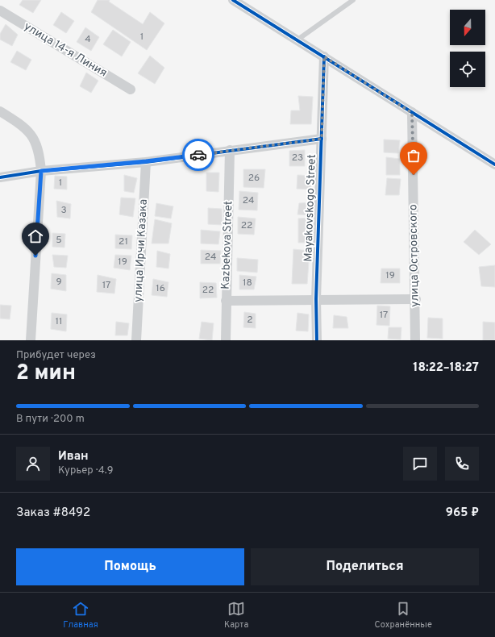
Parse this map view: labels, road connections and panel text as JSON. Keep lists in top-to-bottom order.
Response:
{
  "streets": {
    "street": [
      "улица 14-я Линия",
      "Mayakovskogo Street",
      "Kazbekova Street",
      "улица Ирчи Казака",
      "улица Островского"
    ]
  },
  "house_numbers": [
    "1",
    "4",
    "23",
    "26",
    "1",
    "24",
    "3",
    "22",
    "5",
    "21",
    "24",
    "19",
    "19",
    "9",
    "18",
    "17",
    "16",
    "22",
    "17",
    "2",
    "11"
  ],
  "north": "bottom",
  "page": {
    "heading": ["2 мин", "Прибудет через", "18:22–18:27"],
    "panel": [
      "Иван",
      "Курьер · 4.9",
      "Заказ #8492",
      "965 ₽"
    ],
    "bar": "В пути · 200 m",
    "buttons": ["Помощь", "Поделиться"],
    "tabs": ["Главная", "Карта", "Сохранённые"]
  }
}
